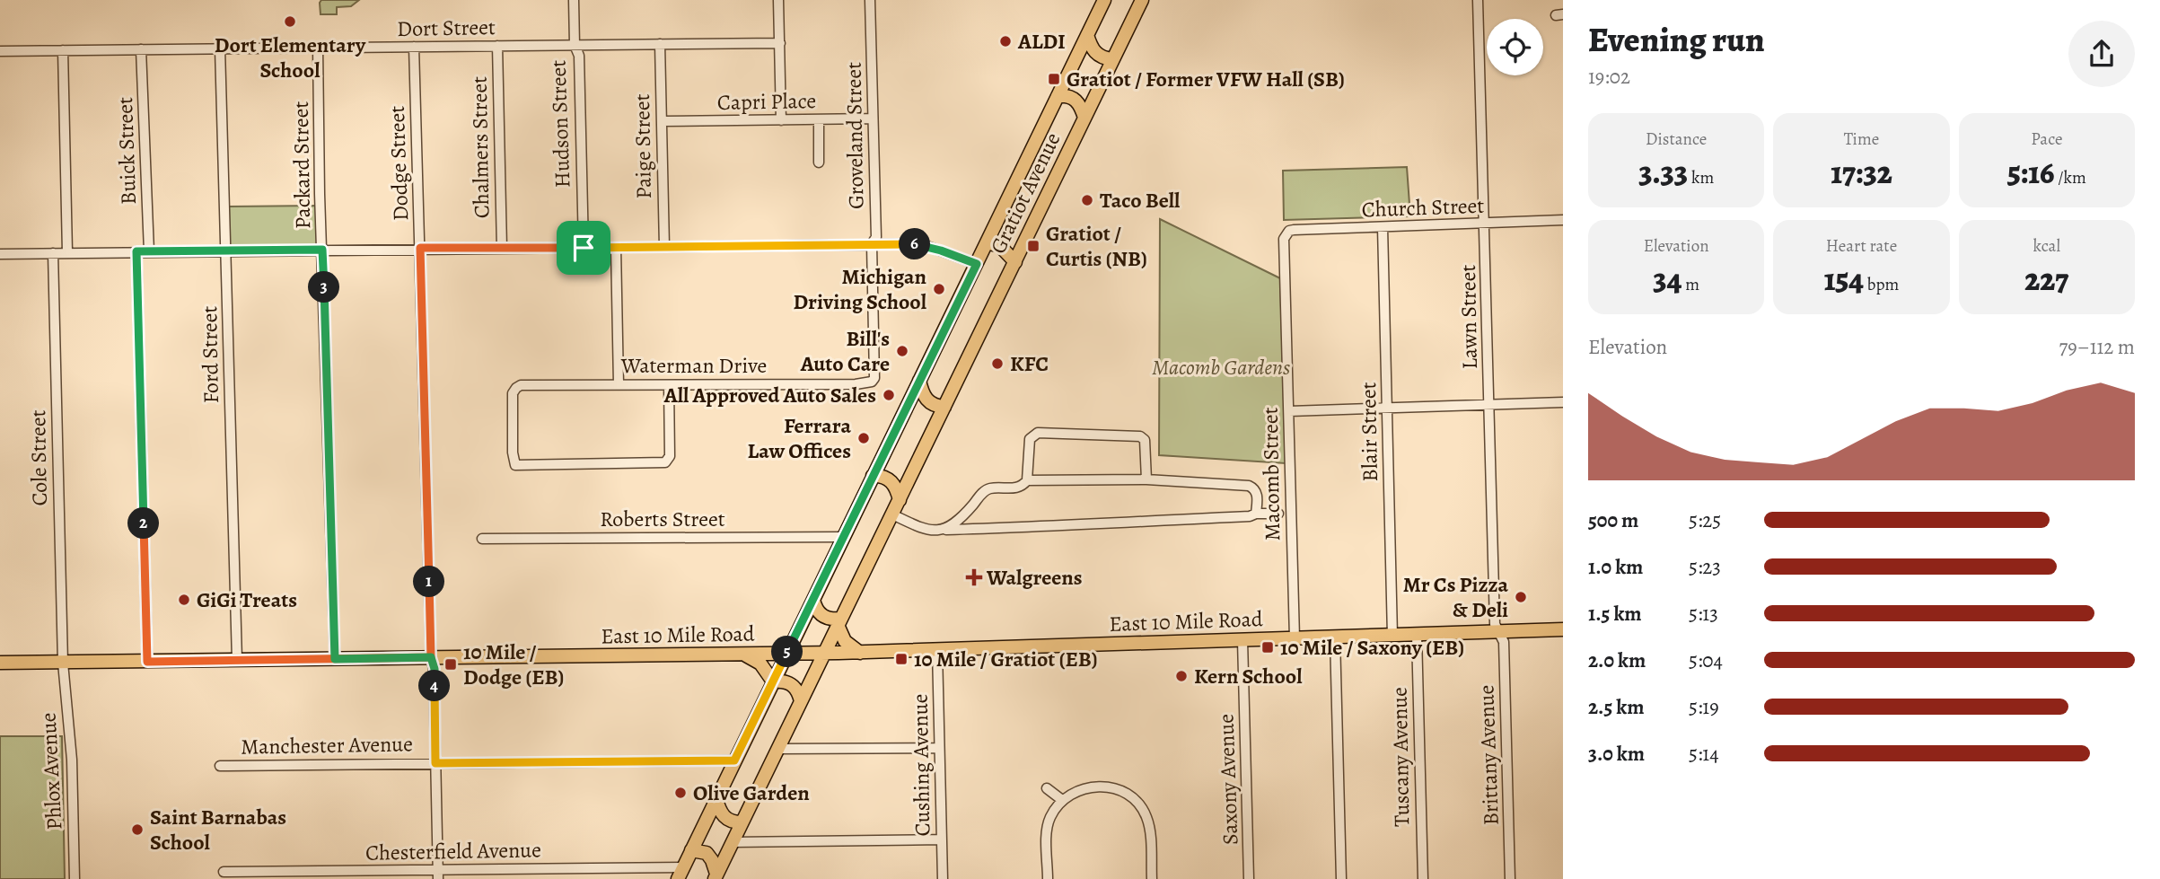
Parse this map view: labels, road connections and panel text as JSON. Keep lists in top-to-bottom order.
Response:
{
  "streets": {
    "main road": ["Gratiot Avenue", "East 10 Mile Road"],
    "street": [
      "Dort Street",
      "Capri Place",
      "Hudson Street",
      "Groveland Street",
      "Paige Street",
      "Chalmers Street",
      "Buick Street",
      "Dodge Street",
      "Packard Street",
      "Church Street",
      "Lawn Street",
      "Ford Street",
      "Waterman Drive",
      "Blair Street",
      "Cole Street",
      "Macomb Street",
      "Roberts Street",
      "Manchester Avenue",
      "Brittany Avenue",
      "Tuscany Avenue",
      "Cushing Avenue",
      "Phlox Avenue",
      "Saxony Avenue",
      "Chesterfield Avenue"
    ]
  },
  "crossings": [
    ["Dort Street", "Hudson Street"],
    ["Dort Street", "Paige Street"],
    ["Dort Street", "Chalmers Street"],
    ["Dort Street", "Buick Street"],
    ["Dort Street", "Dodge Street"],
    ["Dort Street", "Packard Street"],
    ["Dort Street", "Ford Street"],
    ["Capri Place", "Groveland Street"],
    ["Capri Place", "Paige Street"],
    ["Groveland Street", "Waterman Drive"],
    ["Dodge Street", "East 10 Mile Road"],
    ["Dodge Street", "Manchester Avenue"],
    ["Dodge Street", "Chesterfield Avenue"],
    ["Packard Street", "East 10 Mile Road"],
    ["Gratiot Avenue", "Roberts Street"],
    ["Gratiot Avenue", "East 10 Mile Road"],
    ["Gratiot Avenue", "Manchester Avenue"],
    ["Gratiot Avenue", "Chesterfield Avenue"],
    ["Church Street", "Lawn Street"],
    ["Church Street", "Blair Street"],
    ["Church Street", "Macomb Street"],
    ["Lawn Street", "Brittany Avenue"],
    ["Ford Street", "East 10 Mile Road"],
    ["Blair Street", "East 10 Mile Road"],
    ["Cole Street", "East 10 Mile Road"],
    ["Cole Street", "Phlox Avenue"],
    ["Macomb Street", "East 10 Mile Road"],
    ["East 10 Mile Road", "Tuscany Avenue"],
    ["East 10 Mile Road", "Cushing Avenue"],
    ["East 10 Mile Road", "Phlox Avenue"],
    ["East 10 Mile Road", "Saxony Avenue"]
  ],
  "parks": ["Macomb Gardens"],
  "places": {
    "other": [
      "Dort Elementary School",
      "ALDI",
      "Taco Bell",
      "Michigan Driving School",
      "Bill's Auto Care",
      "KFC",
      "All Approved Auto Sales",
      "Ferrara Law Offices",
      "Mr Cs Pizza & Deli",
      "GiGi Treats",
      "Kern School",
      "Olive Garden",
      "Saint Barnabas School"
    ],
    "transit": [
      "Gratiot / Former VFW Hall (SB)",
      "Gratiot / Curtis (NB)",
      "10 Mile / Saxony (EB)",
      "10 Mile / Gratiot (EB)",
      "10 Mile / Dodge (EB)"
    ],
    "health": ["Walgreens"]
  },
  "page": {
    "heading": ["Evening run", "19:02"],
    "stats": [
      ["Distance", "3.33 km"],
      ["Time", "17:32"],
      ["Pace", "5:16 /km"],
      ["Elevation", "34 m"],
      ["Heart rate", "154 bpm"],
      ["kcal", "227"]
    ],
    "pins": [
      "6",
      "3",
      "2",
      "1",
      "5",
      "4"
    ],
    "chart": ["Elevation", "79–112 m"],
    "list": [
      {
        "name": "500 m",
        "note": "5:25"
      },
      {
        "name": "1.0 km",
        "note": "5:23"
      },
      {
        "name": "1.5 km",
        "note": "5:13"
      },
      {
        "name": "2.0 km",
        "note": "5:04"
      },
      {
        "name": "2.5 km",
        "note": "5:19"
      },
      {
        "name": "3.0 km",
        "note": "5:14"
      }
    ]
  }
}
